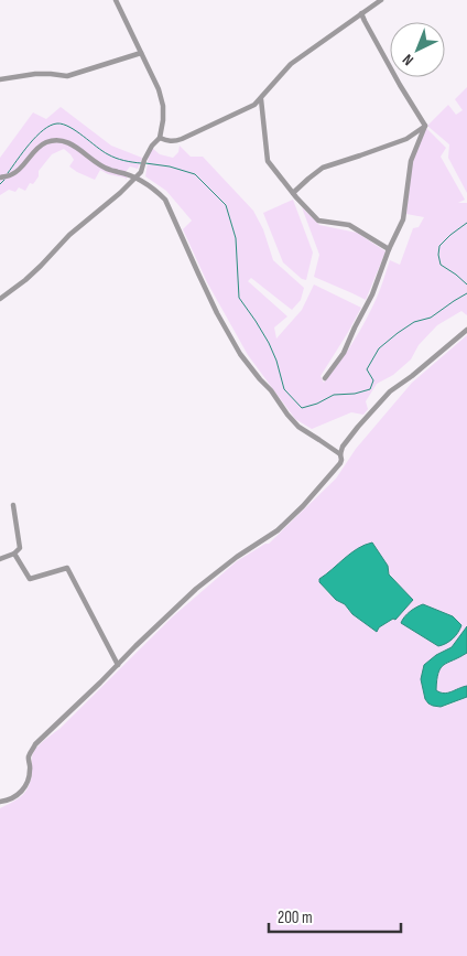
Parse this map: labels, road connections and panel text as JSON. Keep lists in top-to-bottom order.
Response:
{
  "scale_bar": "200 m",
  "north": "bottom left"
}
